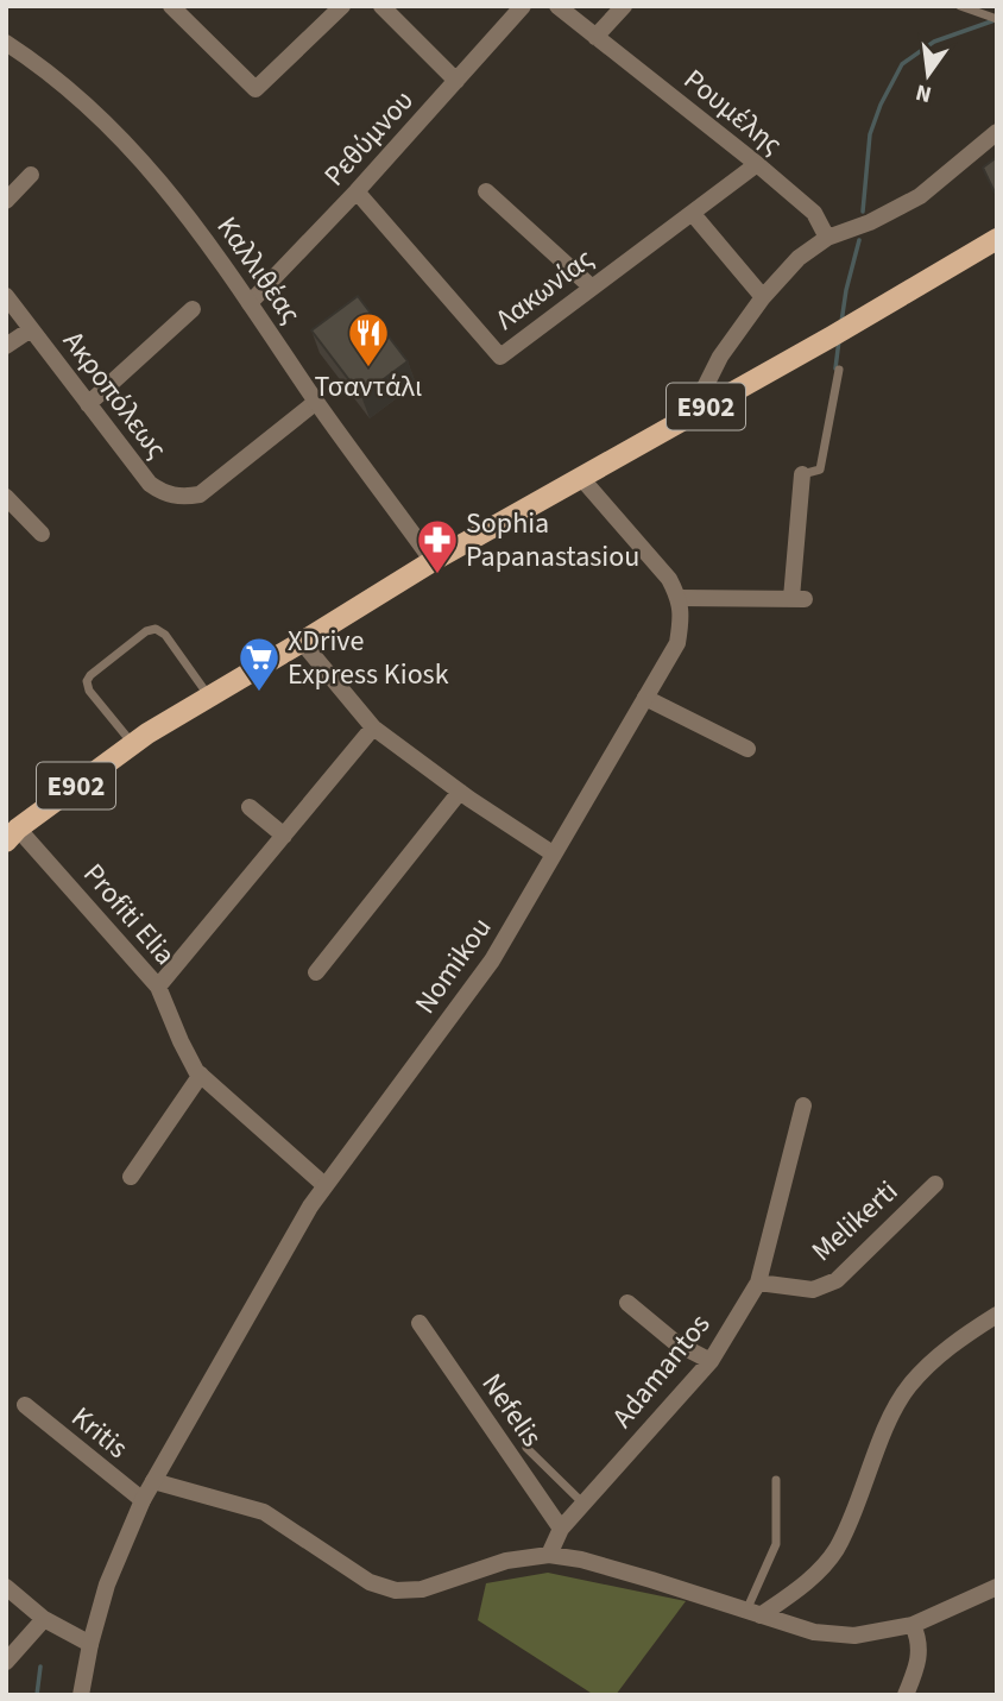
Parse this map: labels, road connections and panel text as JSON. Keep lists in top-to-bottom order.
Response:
{
  "streets": {
    "main road": ["E902"],
    "street": [
      "Ρουμέλης",
      "Ρεθύμνου",
      "Καλλιθέας",
      "Λακωνίας",
      "Ακροπόλεως",
      "Profiti Elia",
      "Nomikou",
      "Melikerti",
      "Adamantos",
      "Nefelis",
      "Kritis"
    ]
  },
  "crossings": [
    ["Ρουμέλης", "Λακωνίας"],
    ["Ρεθύμνου", "Καλλιθέας"],
    ["Ρεθύμνου", "Λακωνίας"],
    ["Καλλιθέας", "Ακροπόλεως"],
    ["Καλλιθέας", "E902"],
    ["E902", "Profiti Elia"],
    ["Profiti Elia", "Nomikou"],
    ["Nomikou", "Kritis"],
    ["Melikerti", "Adamantos"],
    ["Adamantos", "Nefelis"]
  ],
  "places": {
    "restaurant": ["Τσαντάλι"],
    "pharmacy": ["Sophia Papanastasiou"],
    "supermarket": ["XDrive Express Kiosk"]
  },
  "north": "bottom"
}
